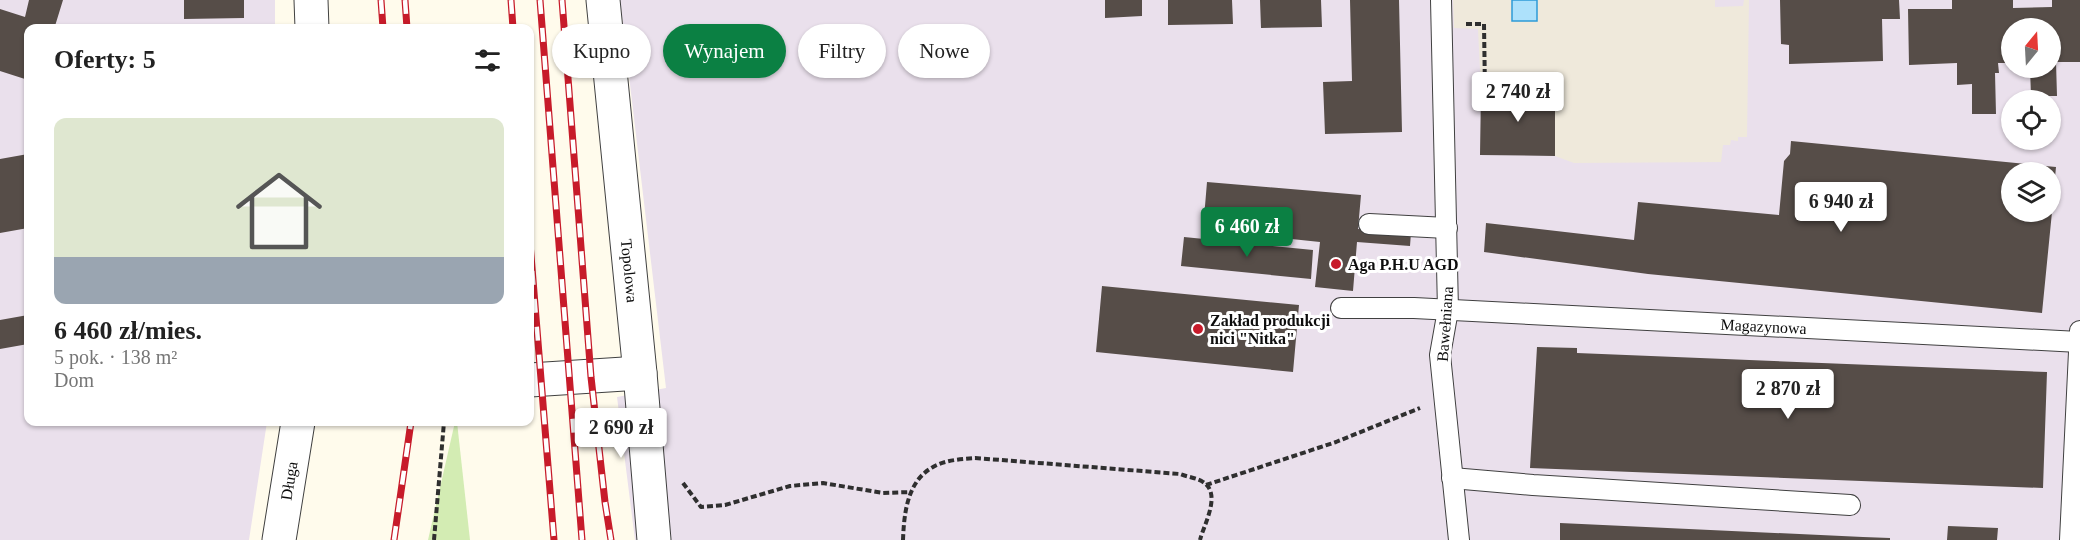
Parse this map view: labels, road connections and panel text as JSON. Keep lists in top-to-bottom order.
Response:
{
  "streets": {
    "street": ["Topolowa", "Długa"],
    "lane": ["Bawełniana", "Magazynowa"]
  },
  "crossings": [
    ["Bawełniana", "Magazynowa"]
  ],
  "places": ["Aga P.H.U AGD", "Zakład produkcji nici \"Nitka\""],
  "north": "top",
  "page": {
    "chip": [
      "Kupno",
      "Wynajem",
      "Filtry",
      "Nowe"
    ],
    "heading": "Oferty: 5",
    "price": [
      "2 740 zł",
      "6 940 zł",
      "6 460 zł",
      "2 870 zł",
      "2 690 zł"
    ],
    "list": [
      {
        "name": "6 460 zł/mies.",
        "note": "5 pok. · 138 m² · Dom"
      }
    ]
  }
}
